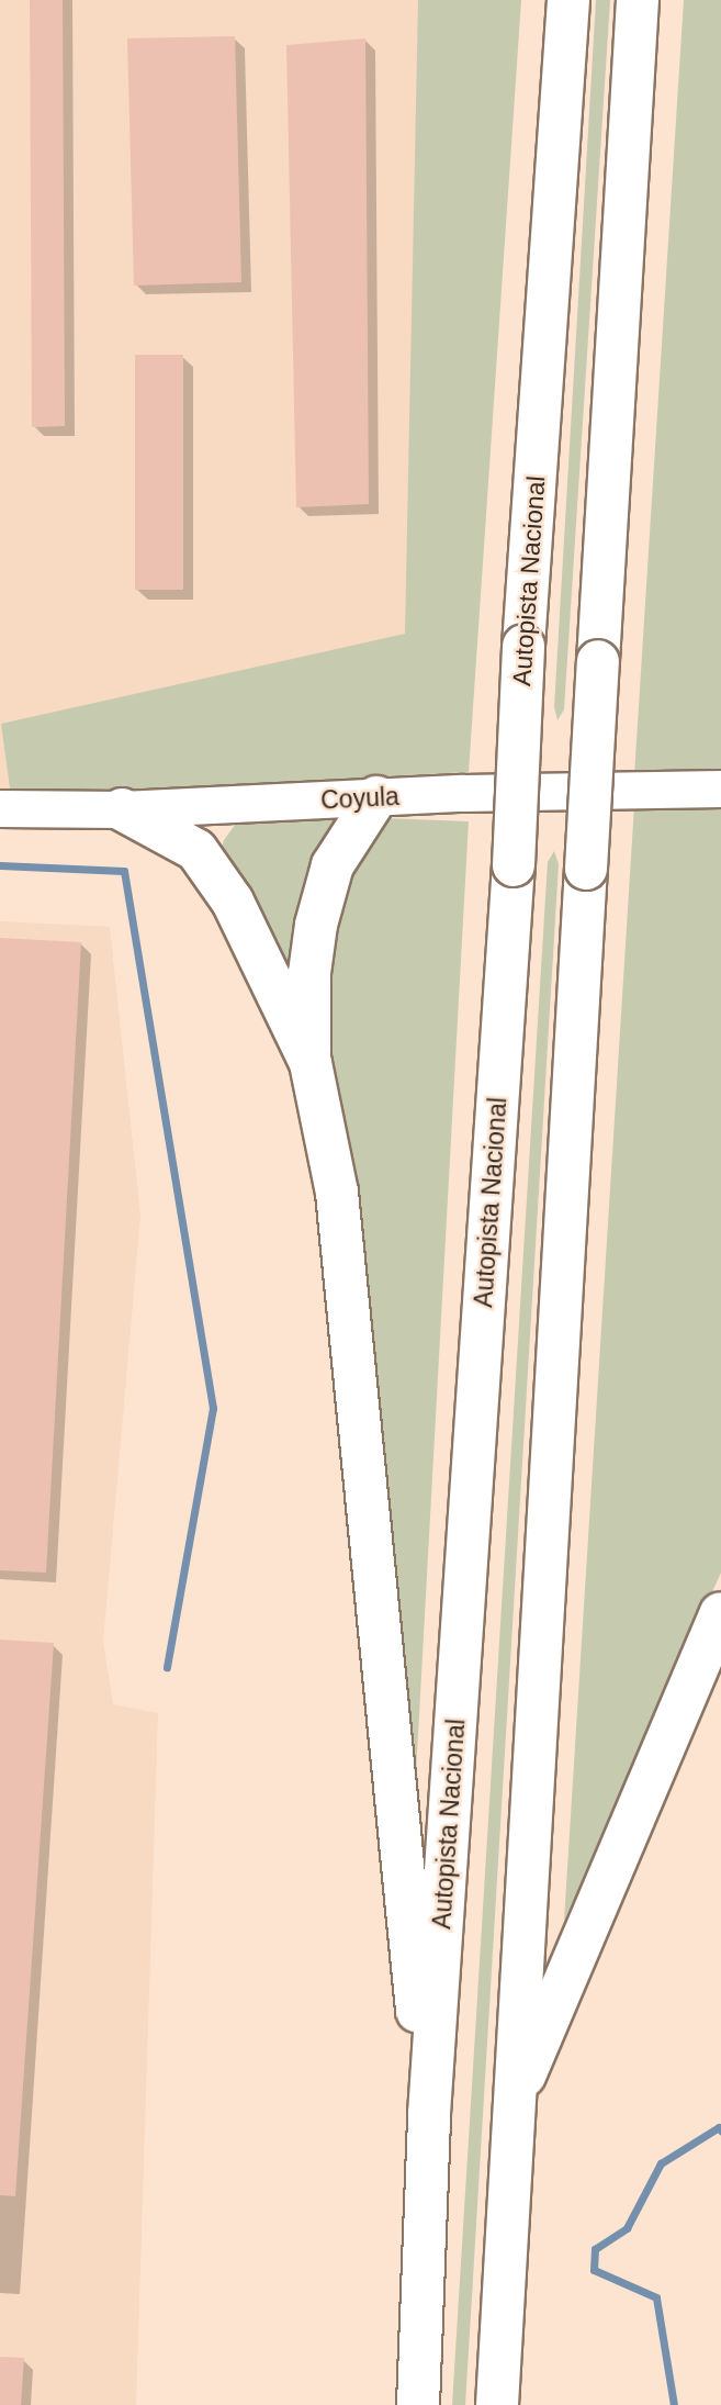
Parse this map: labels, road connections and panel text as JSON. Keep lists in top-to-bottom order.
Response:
{
  "streets": {
    "highway": ["Autopista Nacional"],
    "street": ["Coyula"]
  }
}
